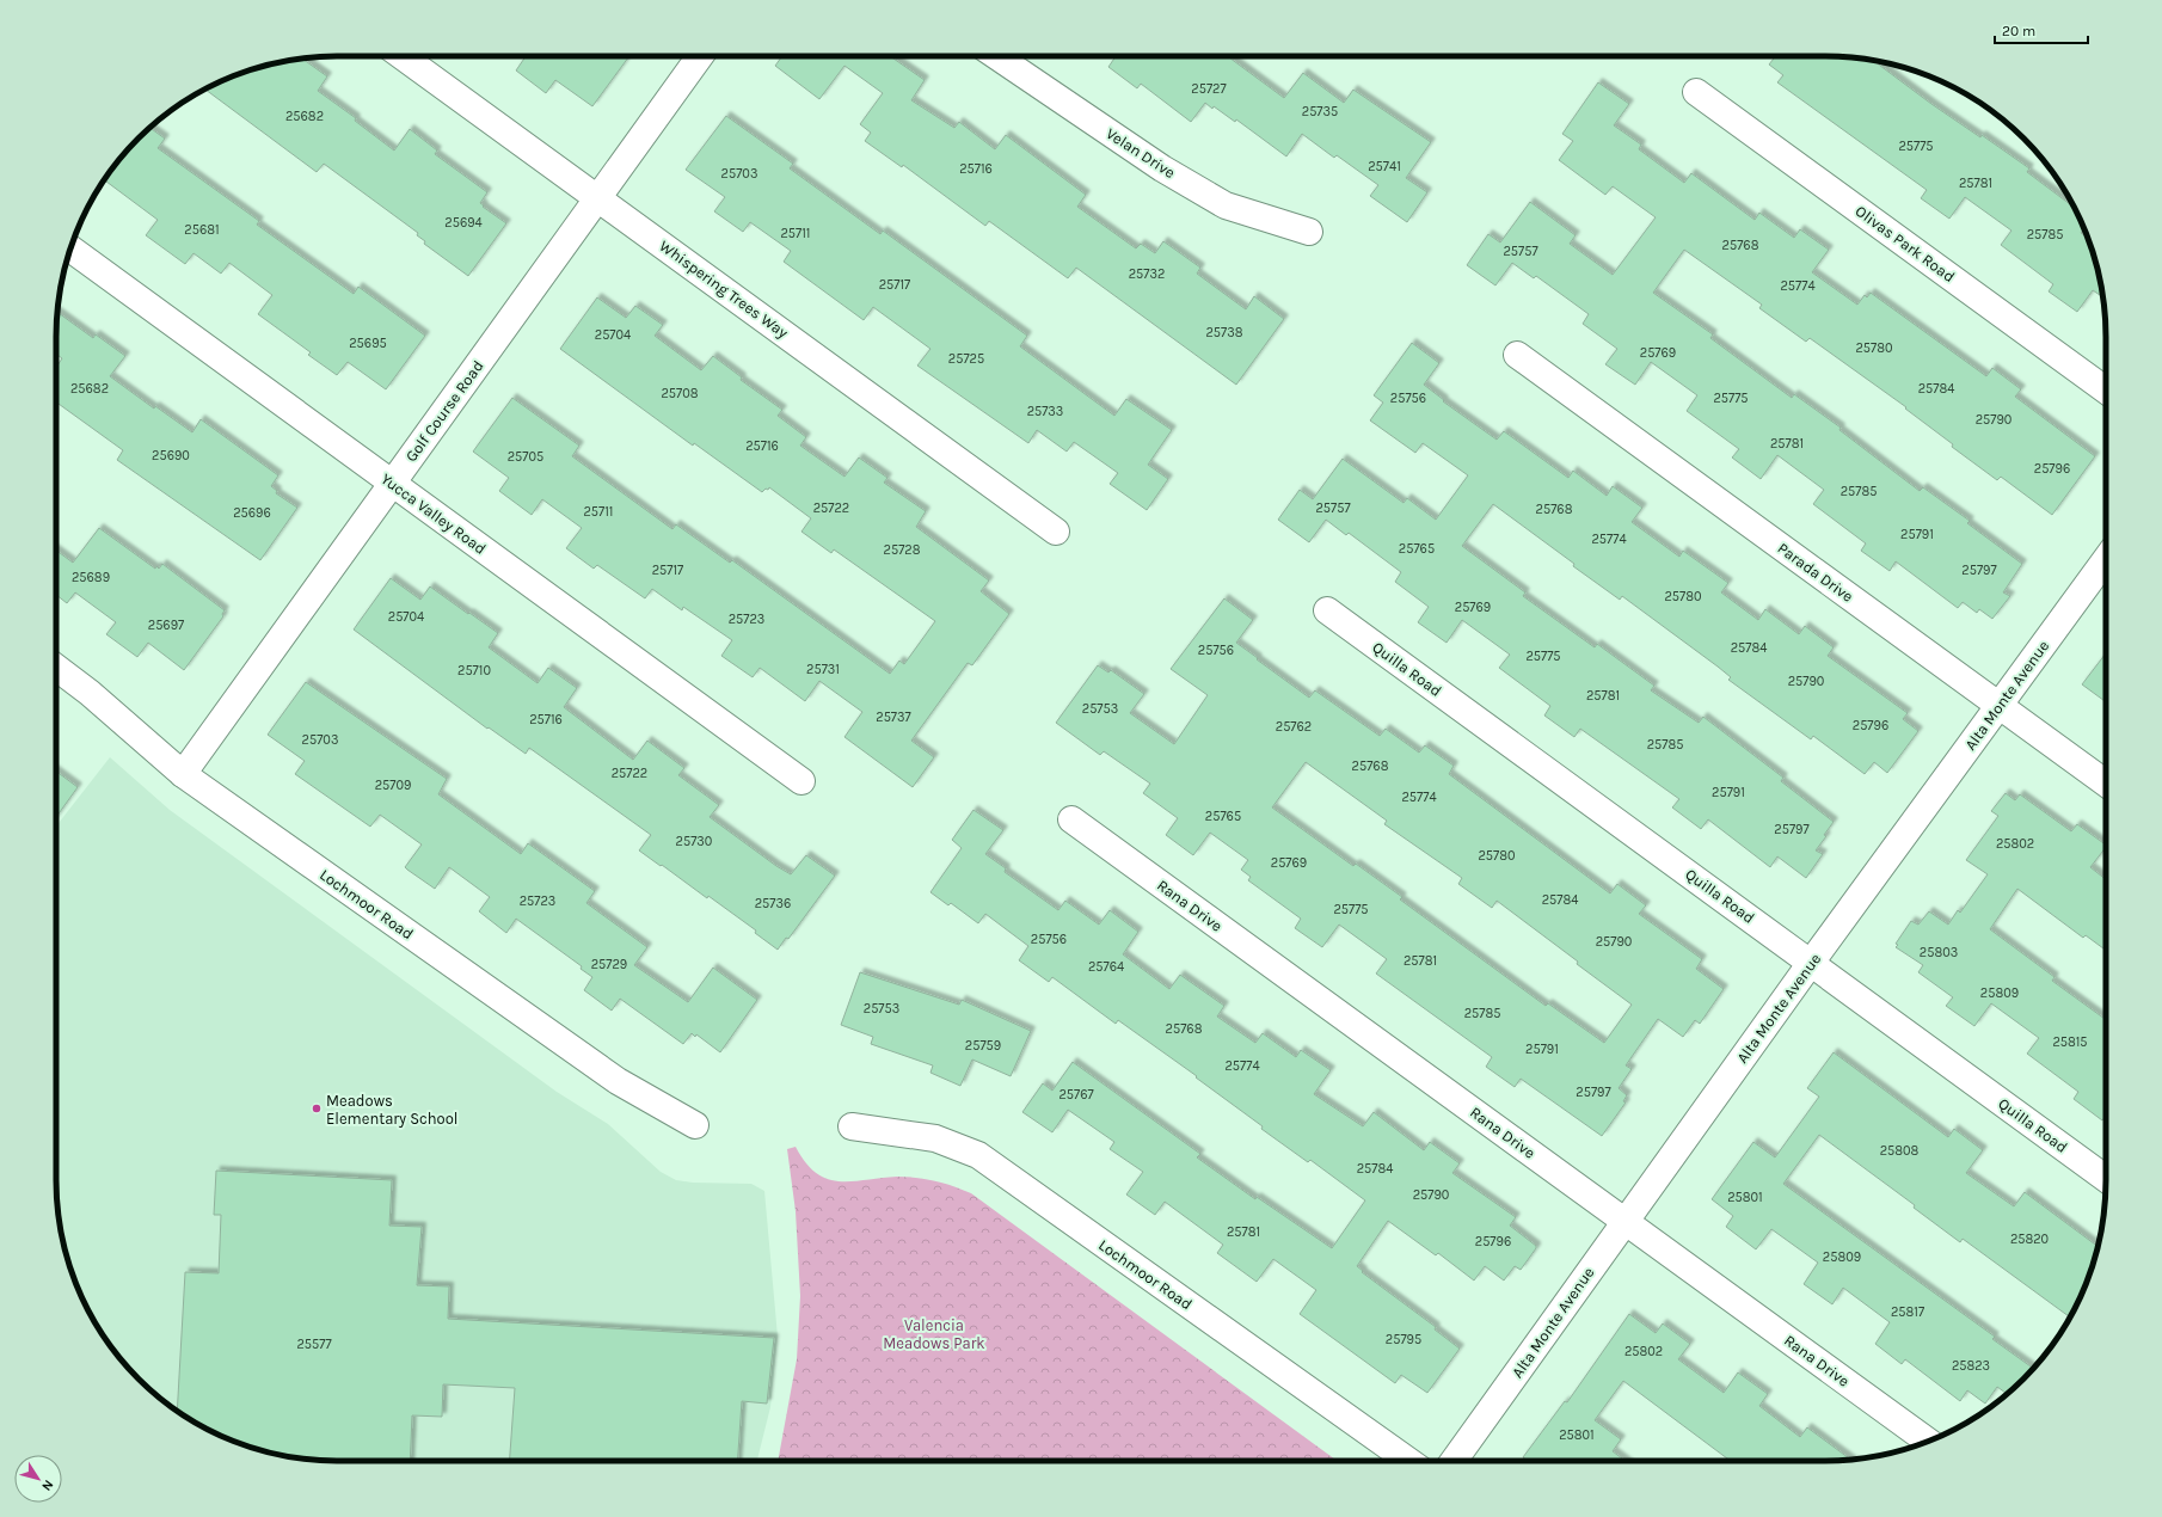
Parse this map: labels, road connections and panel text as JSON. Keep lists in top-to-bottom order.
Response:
{
  "streets": {
    "street": [
      "Velan Drive",
      "Olivas Park Road",
      "Whispering Trees Way",
      "Golf Course Road",
      "Yucca Valley Road",
      "Parada Drive",
      "Quilla Road",
      "Alta Monte Avenue",
      "Lochmoor Road",
      "Rana Drive"
    ]
  },
  "crossings": [
    ["Whispering Trees Way", "Golf Course Road"],
    ["Golf Course Road", "Yucca Valley Road"],
    ["Golf Course Road", "Lochmoor Road"],
    ["Parada Drive", "Alta Monte Avenue"],
    ["Quilla Road", "Alta Monte Avenue"],
    ["Alta Monte Avenue", "Rana Drive"]
  ],
  "parks": ["Valencia Meadows Park"],
  "places": ["Meadows Elementary School"],
  "house_numbers": [
    "25727",
    "25735",
    "25682",
    "25775",
    "25741",
    "25716",
    "25703",
    "25781",
    "25694",
    "25681",
    "25711",
    "25785",
    "25768",
    "25757",
    "25732",
    "25717",
    "25774",
    "25738",
    "25704",
    "25695",
    "25780",
    "25769",
    "25725",
    "25682",
    "25784",
    "25708",
    "25756",
    "25775",
    "25733",
    "25790",
    "25781",
    "25716",
    "25690",
    "25705",
    "25796",
    "25785",
    "25722",
    "25757",
    "25768",
    "25711",
    "25696",
    "25791",
    "25774",
    "25765",
    "25728",
    "25717",
    "25797",
    "25689",
    "25780",
    "25769",
    "25704",
    "25723",
    "25697",
    "25784",
    "25756",
    "25775",
    "25731",
    "25710",
    "25790",
    "25781",
    "25753",
    "25737",
    "25716",
    "25796",
    "25762",
    "25703",
    "25785",
    "25768",
    "25722",
    "25709",
    "25791",
    "25774",
    "25765",
    "25797",
    "25730",
    "25802",
    "25780",
    "25769",
    "25784",
    "25723",
    "25736",
    "25775",
    "25756",
    "25790",
    "25803",
    "25781",
    "25729",
    "25764",
    "25809",
    "25753",
    "25785",
    "25768",
    "25815",
    "25759",
    "25791",
    "25774",
    "25797",
    "25767",
    "25808",
    "25784",
    "25790",
    "25801",
    "25781",
    "25820",
    "25796",
    "25809",
    "25817",
    "25795",
    "25577",
    "25802",
    "25823",
    "25801"
  ],
  "scale_bar": "20 m",
  "north": "bottom right"
}
